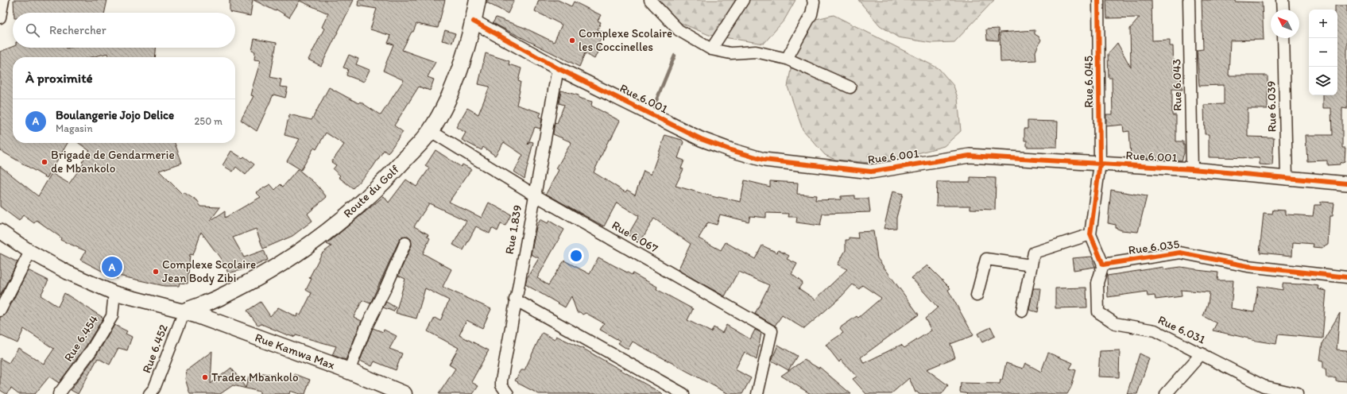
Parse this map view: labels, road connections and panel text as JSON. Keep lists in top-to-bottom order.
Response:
{
  "streets": {
    "main road": ["Route du Golf", "Rue Kamwa Max"],
    "street": [
      "Rue 6.045",
      "Rue 6.043",
      "Rue 6.001",
      "Rue 6.039",
      "Rue 1.839",
      "Rue 6.067",
      "Rue 6.035",
      "Rue 6.031",
      "Rue 6.454",
      "Rue 6.452"
    ]
  },
  "crossings": [
    ["Rue 6.045", "Rue 6.001"],
    ["Rue 6.043", "Rue 6.001"],
    ["Rue 6.001", "Rue 6.039"],
    ["Rue 6.001", "Route du Golf"],
    ["Rue 6.001", "Rue 1.839"],
    ["Route du Golf", "Rue 6.067"],
    ["Route du Golf", "Rue 6.452"],
    ["Route du Golf", "Rue Kamwa Max"],
    ["Rue 1.839", "Rue 6.067"],
    ["Rue 6.035", "Rue 6.031"],
    ["Rue 6.452", "Rue Kamwa Max"]
  ],
  "places": [
    "Complexe Scolaire les Coccinelles",
    "Brigade de Gendarmerie de Mbankolo",
    "Complexe Scolaire Jean Body Zibi",
    "Tradex Mbankolo"
  ],
  "north": "top left",
  "page": {
    "map_buttons": ["+", "−"],
    "search": "Rechercher",
    "heading": "À proximité",
    "list": [
      {
        "mark": "A",
        "name": "Boulangerie Jojo Delice",
        "note": "Magasin",
        "value": "250 m"
      }
    ],
    "pins": "A"
  }
}
